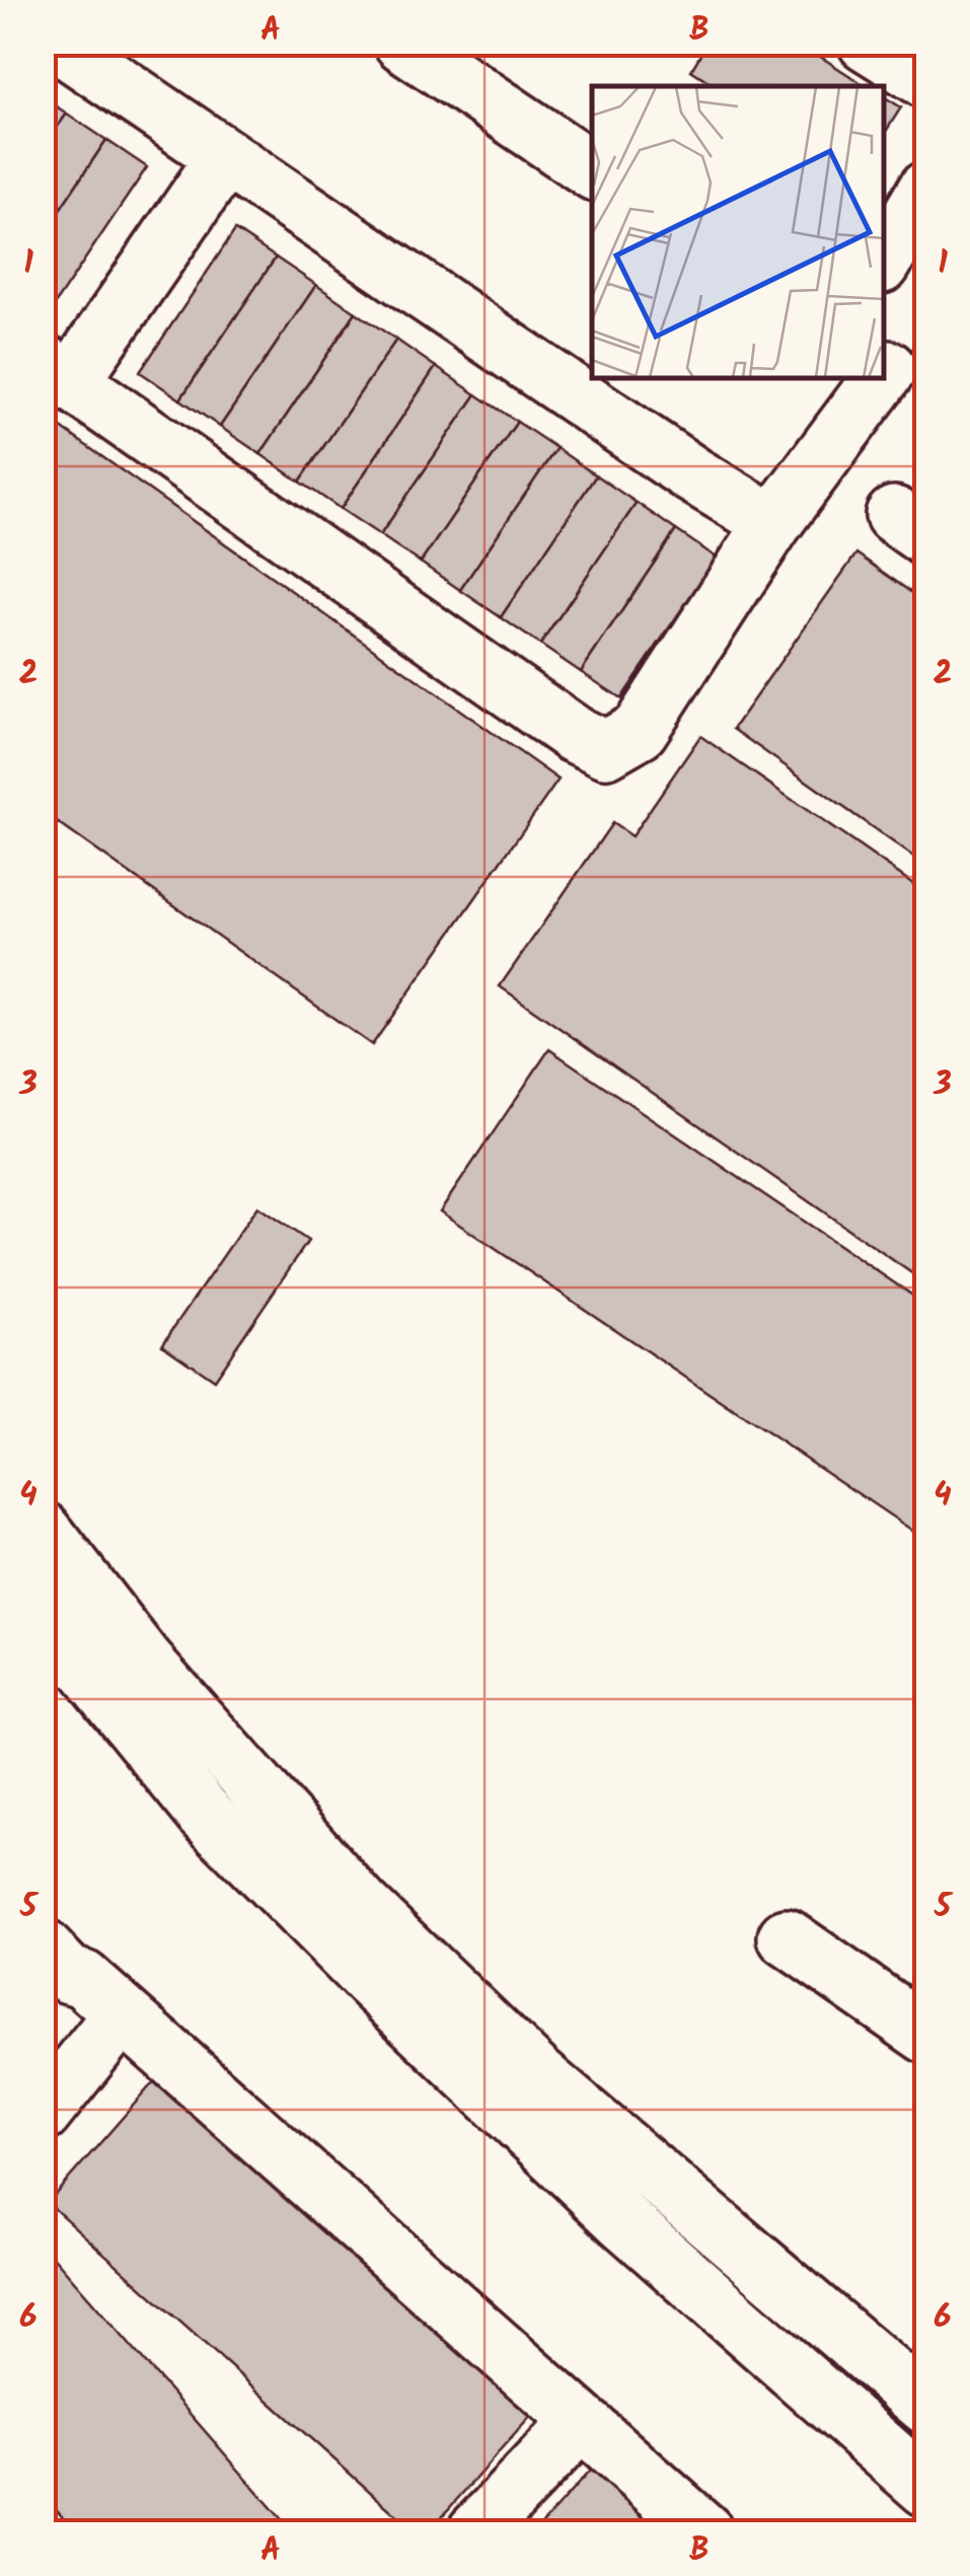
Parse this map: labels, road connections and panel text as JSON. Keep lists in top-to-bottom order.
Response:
{
  "grid": {
    "columns": ["A", "B"],
    "rows": [
      "1",
      "2",
      "3",
      "4",
      "5",
      "6"
    ]
  }
}
